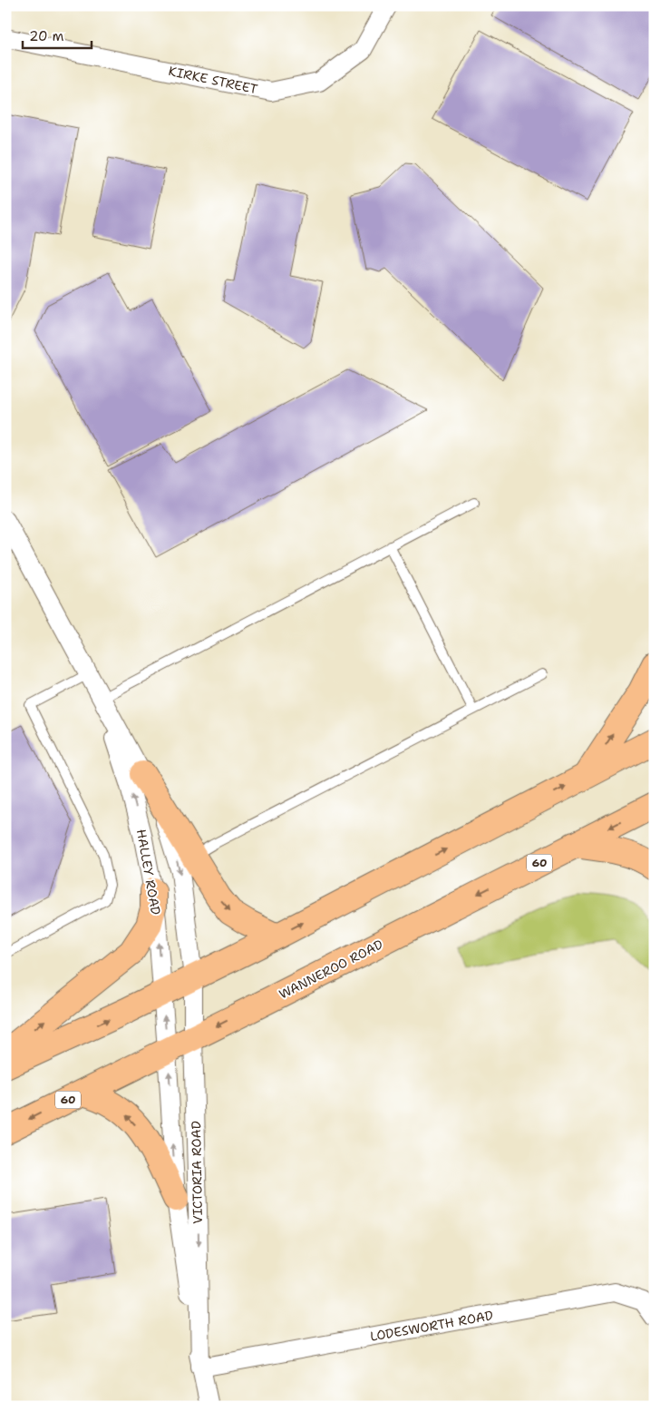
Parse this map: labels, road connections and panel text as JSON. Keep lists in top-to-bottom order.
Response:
{
  "streets": {
    "highway": ["60", "WANNEROO ROAD"],
    "street": [
      "KIRKE STREET",
      "HALLEY ROAD",
      "VICTORIA ROAD",
      "LODESWORTH ROAD"
    ]
  },
  "crossings": [
    ["HALLEY ROAD", "WANNEROO ROAD"],
    ["HALLEY ROAD", "VICTORIA ROAD"],
    ["WANNEROO ROAD", "VICTORIA ROAD"],
    ["VICTORIA ROAD", "LODESWORTH ROAD"]
  ],
  "scale_bar": "20 m"
}
